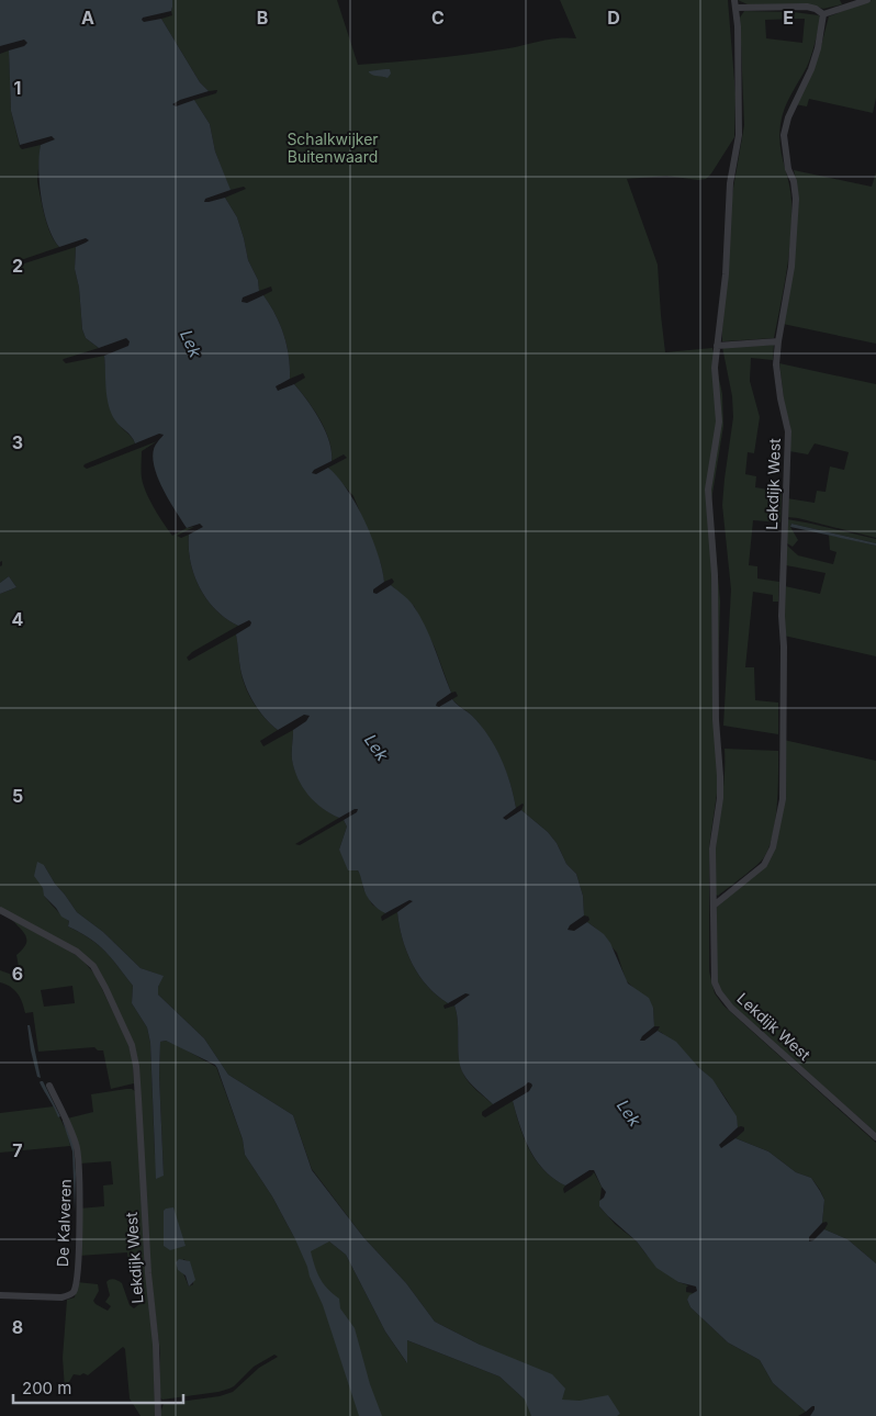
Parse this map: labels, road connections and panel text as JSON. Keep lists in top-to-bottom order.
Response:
{
  "streets": {
    "street": ["Lekdijk West", "De Kalveren"]
  },
  "water": ["Lek"],
  "parks": ["Schalkwijker Buitenwaard"],
  "scale_bar": "200 m",
  "grid": {
    "columns": [
      "A",
      "B",
      "C",
      "D",
      "E"
    ],
    "rows": [
      "1",
      "2",
      "3",
      "4",
      "5",
      "6",
      "7",
      "8"
    ]
  }
}
